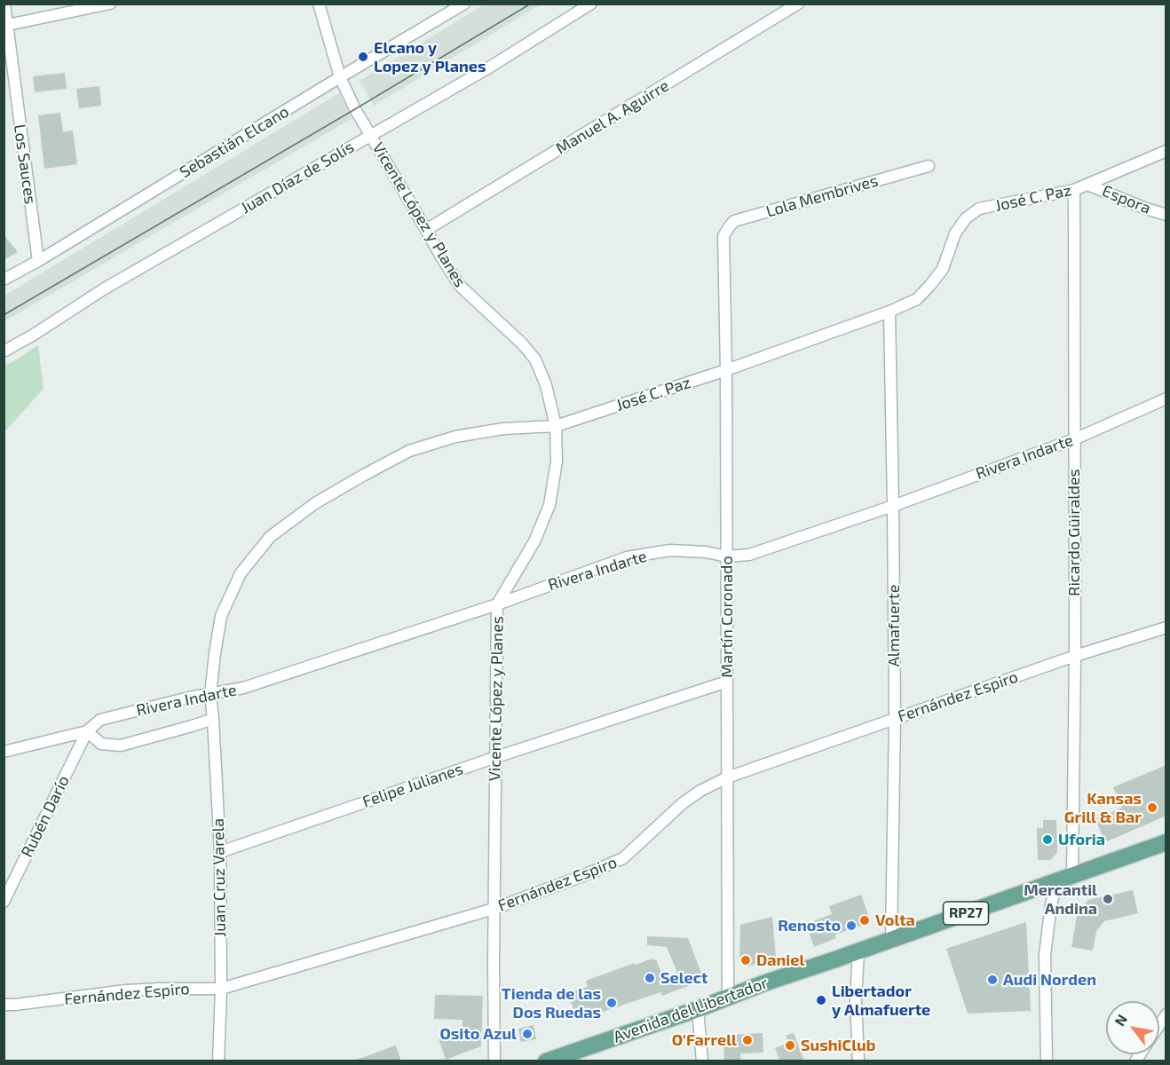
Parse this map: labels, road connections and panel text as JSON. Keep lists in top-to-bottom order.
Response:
{
  "streets": {
    "main road": ["RP27", "Avenida del Libertador"],
    "street": [
      "Manuel A. Aguirre",
      "Sebastián Elcano",
      "Los Sauces",
      "Juan Díaz de Solís",
      "Lola Membrives",
      "José C. Paz",
      "Espora",
      "Vicente López y Planes",
      "Rivera Indarte",
      "Ricardo Güiraldes",
      "Martín Coronado",
      "Almafuerte",
      "Fernández Espiro",
      "Felipe Julianes",
      "Rubén Darío",
      "Juan Cruz Varela"
    ]
  },
  "crossings": [
    ["Manuel A. Aguirre", "Vicente López y Planes"],
    ["Sebastián Elcano", "Los Sauces"],
    ["Sebastián Elcano", "Vicente López y Planes"],
    ["Juan Díaz de Solís", "Vicente López y Planes"],
    ["Lola Membrives", "Martín Coronado"],
    ["José C. Paz", "Espora"],
    ["José C. Paz", "Vicente López y Planes"],
    ["José C. Paz", "Rivera Indarte"],
    ["José C. Paz", "Ricardo Güiraldes"],
    ["José C. Paz", "Martín Coronado"],
    ["José C. Paz", "Almafuerte"],
    ["José C. Paz", "Juan Cruz Varela"],
    ["Vicente López y Planes", "Rivera Indarte"],
    ["Vicente López y Planes", "Fernández Espiro"],
    ["Vicente López y Planes", "Felipe Julianes"],
    ["Rivera Indarte", "Ricardo Güiraldes"],
    ["Rivera Indarte", "Martín Coronado"],
    ["Rivera Indarte", "Almafuerte"],
    ["Rivera Indarte", "Rubén Darío"],
    ["Rivera Indarte", "Juan Cruz Varela"],
    ["Ricardo Güiraldes", "Fernández Espiro"],
    ["Ricardo Güiraldes", "Avenida del Libertador"],
    ["Martín Coronado", "Fernández Espiro"],
    ["Martín Coronado", "Felipe Julianes"],
    ["Martín Coronado", "Avenida del Libertador"],
    ["Almafuerte", "Fernández Espiro"],
    ["Almafuerte", "Avenida del Libertador"],
    ["Fernández Espiro", "Juan Cruz Varela"],
    ["Felipe Julianes", "Juan Cruz Varela"]
  ],
  "places": [
    "Elcano y Lopez y Planes",
    "Kansas Grill & Bar",
    "Uforia",
    "Mercantil Andina",
    "Volta",
    "Renosto",
    "Daniel",
    "Select",
    "Audi Norden",
    "Libertador y Almafuerte",
    "Tienda de las Dos Ruedas",
    "Osito Azul",
    "O'Farrell",
    "SushiClub"
  ],
  "north": "top left"
}
